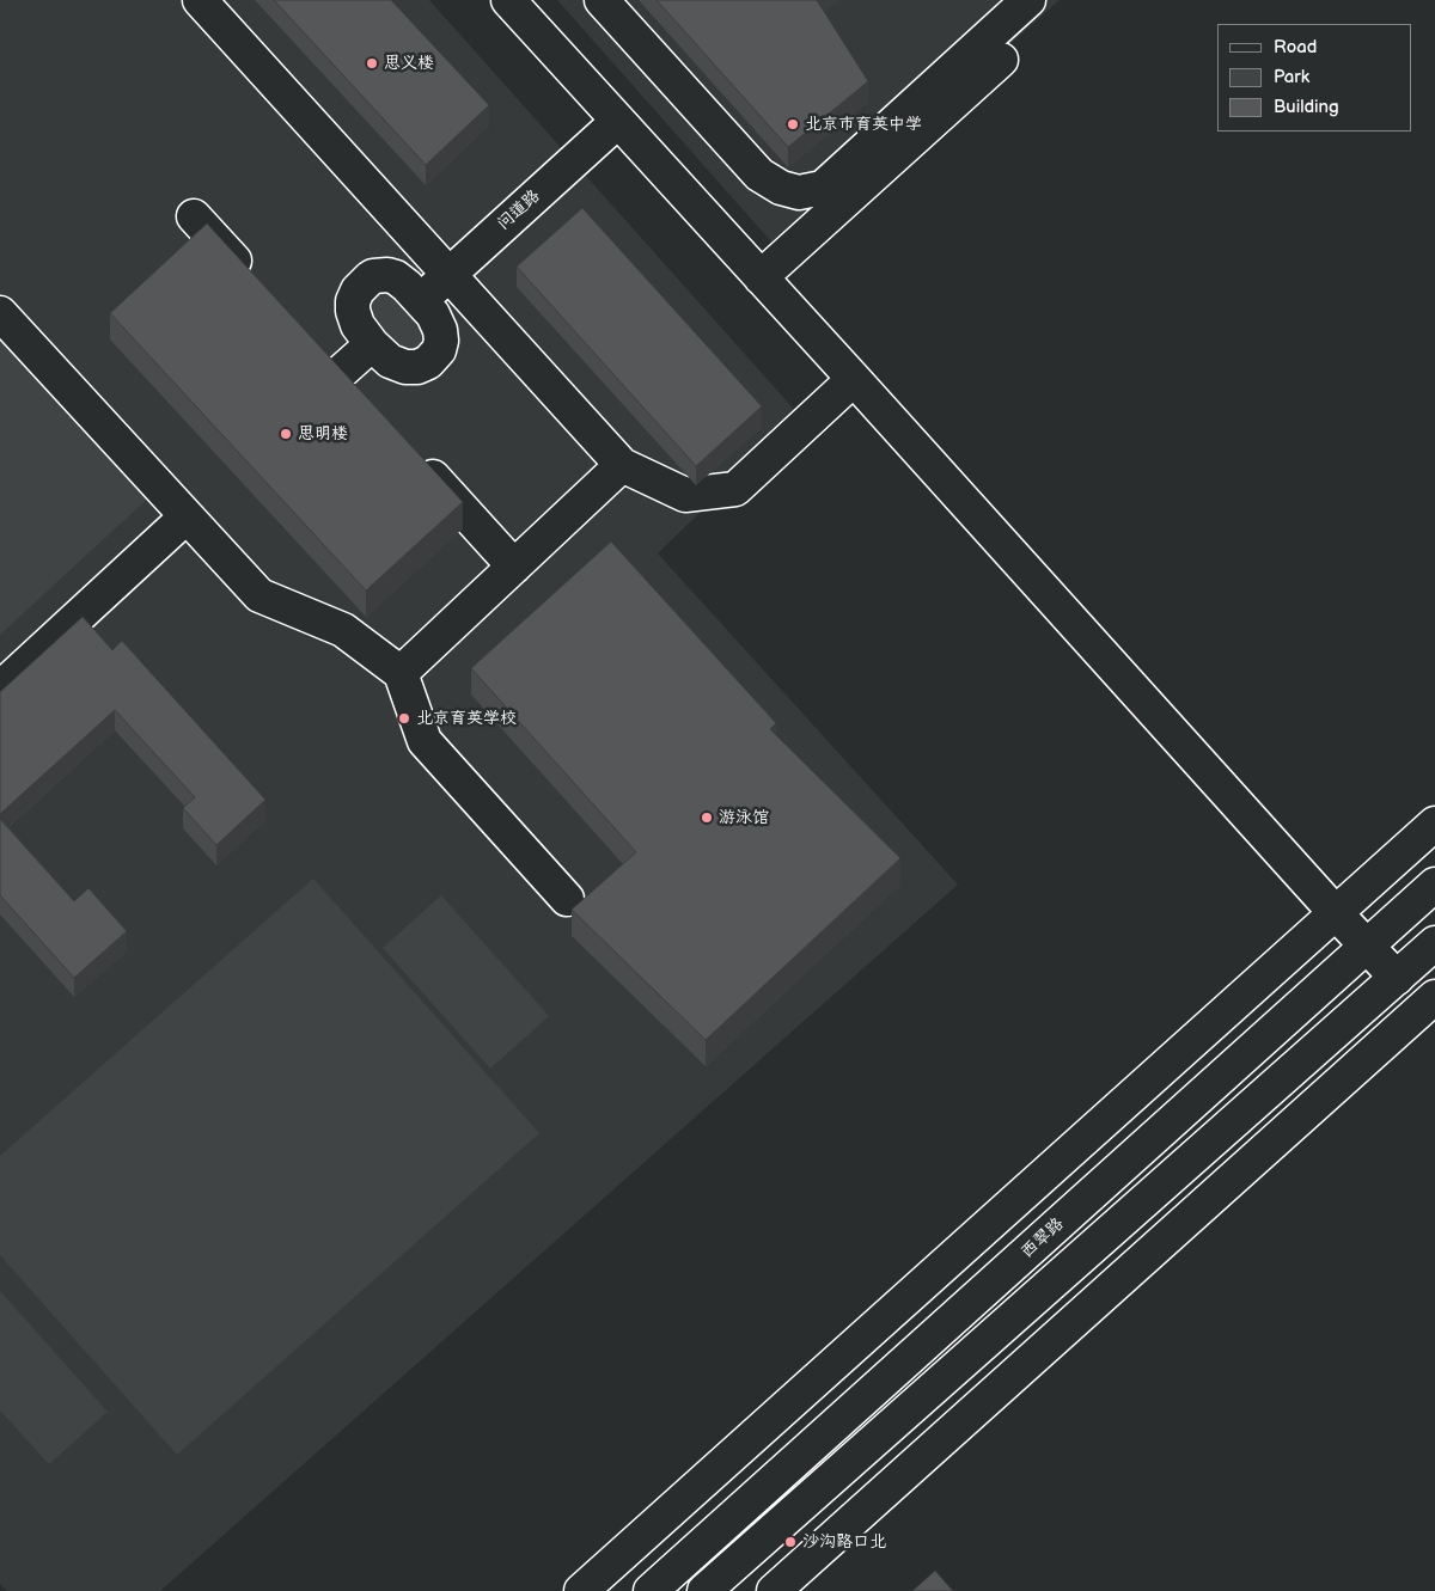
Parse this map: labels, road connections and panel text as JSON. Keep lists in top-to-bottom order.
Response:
{
  "streets": {
    "street": ["问道路", "西翠路"]
  },
  "places": [
    "思义楼",
    "北京市育英中学",
    "思明楼",
    "北京育英学校",
    "游泳馆",
    "沙沟路口北"
  ],
  "legend": ["Road", "Park", "Building"]
}
